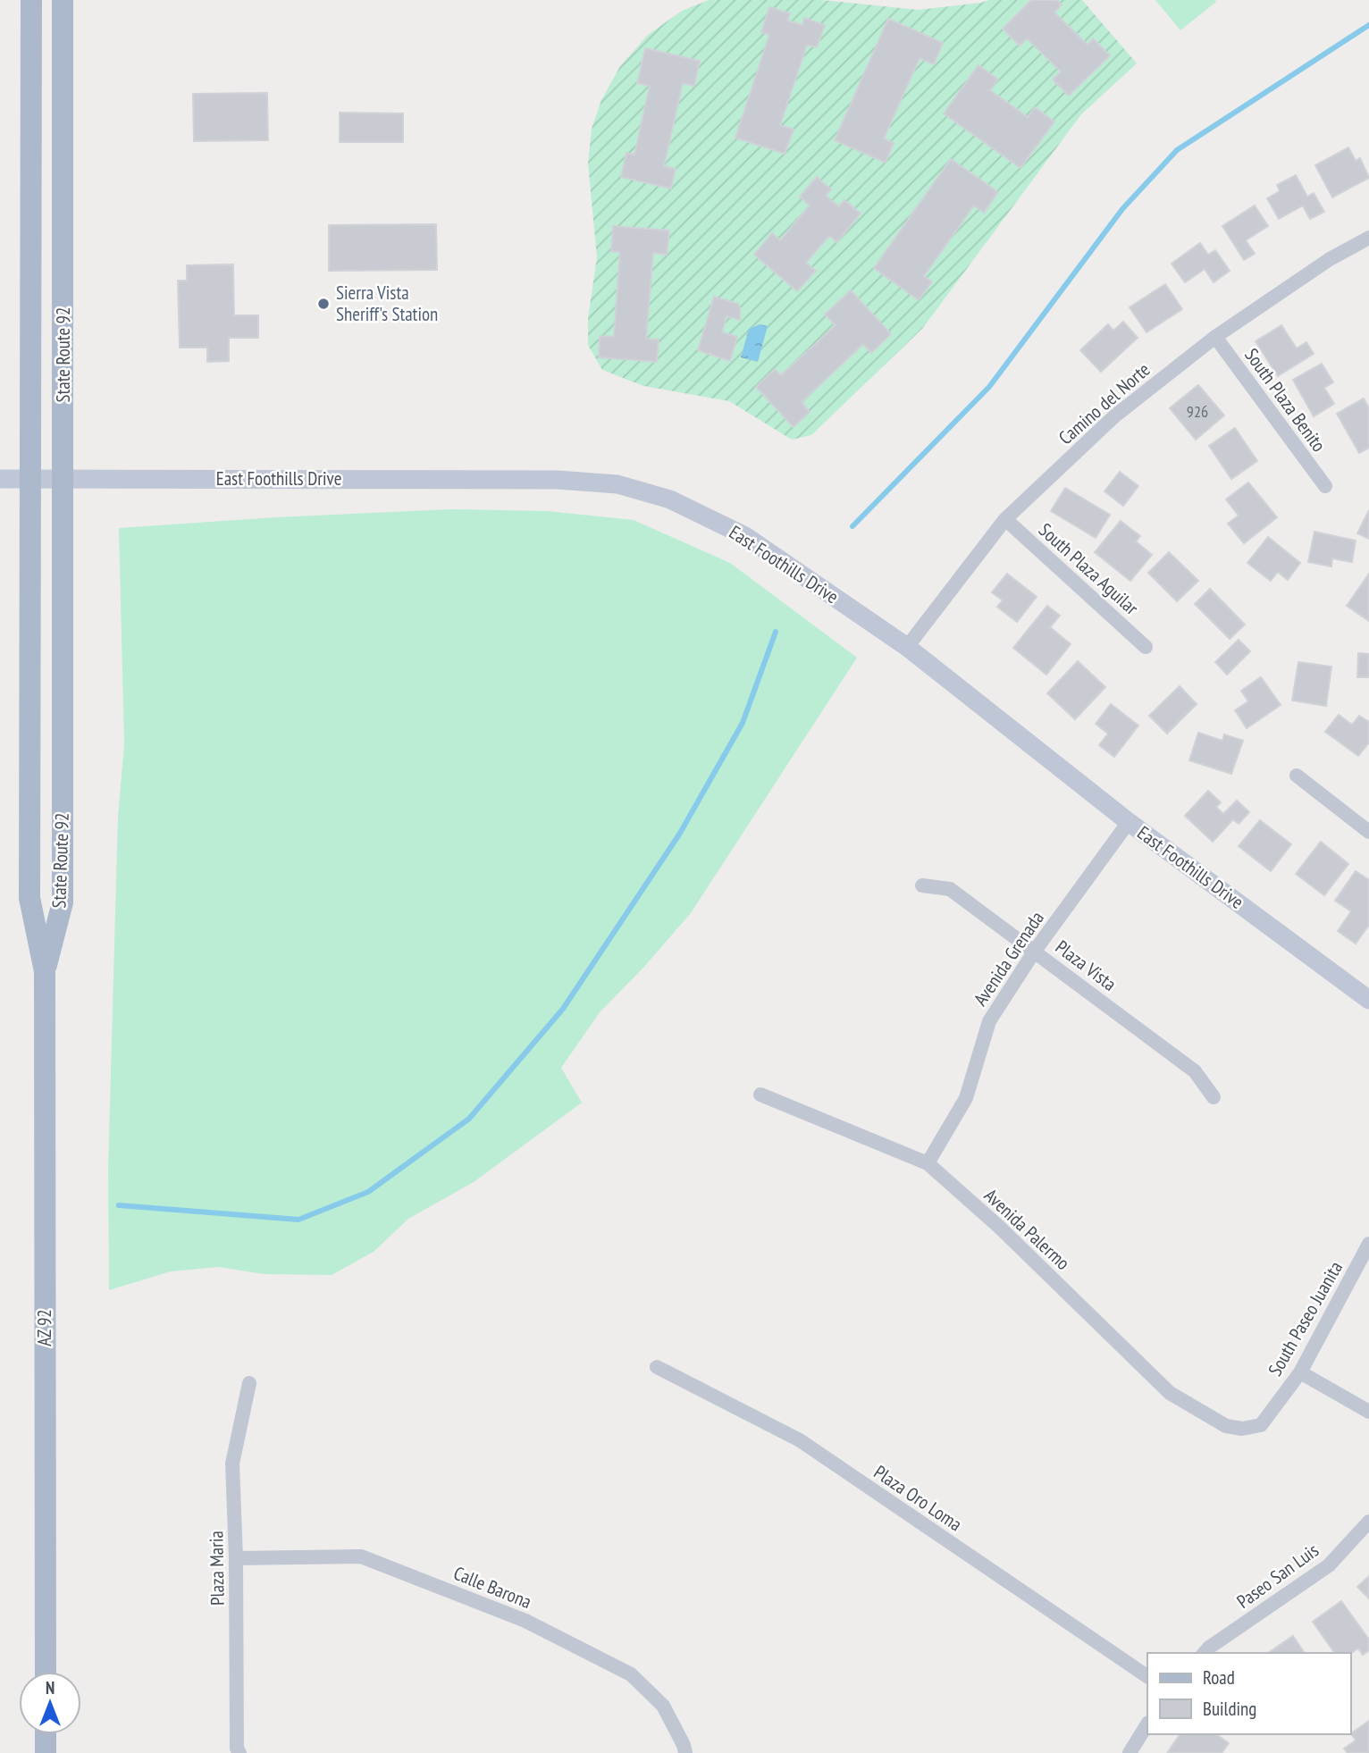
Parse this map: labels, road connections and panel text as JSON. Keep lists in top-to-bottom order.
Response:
{
  "streets": {
    "main road": ["State Route 92", "AZ 92"],
    "street": [
      "South Plaza Benito",
      "Camino del Norte",
      "East Foothills Drive",
      "South Plaza Aguilar",
      "Avenida Grenada",
      "Plaza Vista",
      "Avenida Palermo",
      "South Paseo Juanita",
      "Plaza Oro Loma",
      "Plaza Maria",
      "Paseo San Luis",
      "Calle Barona"
    ]
  },
  "crossings": [
    ["State Route 92", "East Foothills Drive"],
    ["State Route 92", "AZ 92"],
    ["South Plaza Benito", "Camino del Norte"],
    ["Camino del Norte", "East Foothills Drive"],
    ["Camino del Norte", "South Plaza Aguilar"],
    ["East Foothills Drive", "Avenida Grenada"],
    ["Avenida Grenada", "Plaza Vista"],
    ["Avenida Grenada", "Avenida Palermo"],
    ["Avenida Palermo", "South Paseo Juanita"],
    ["Plaza Maria", "Calle Barona"]
  ],
  "places": ["Sierra Vista Sheriff's Station"],
  "house_numbers": ["926"],
  "legend": ["Road", "Building"],
  "north": "top"
}
